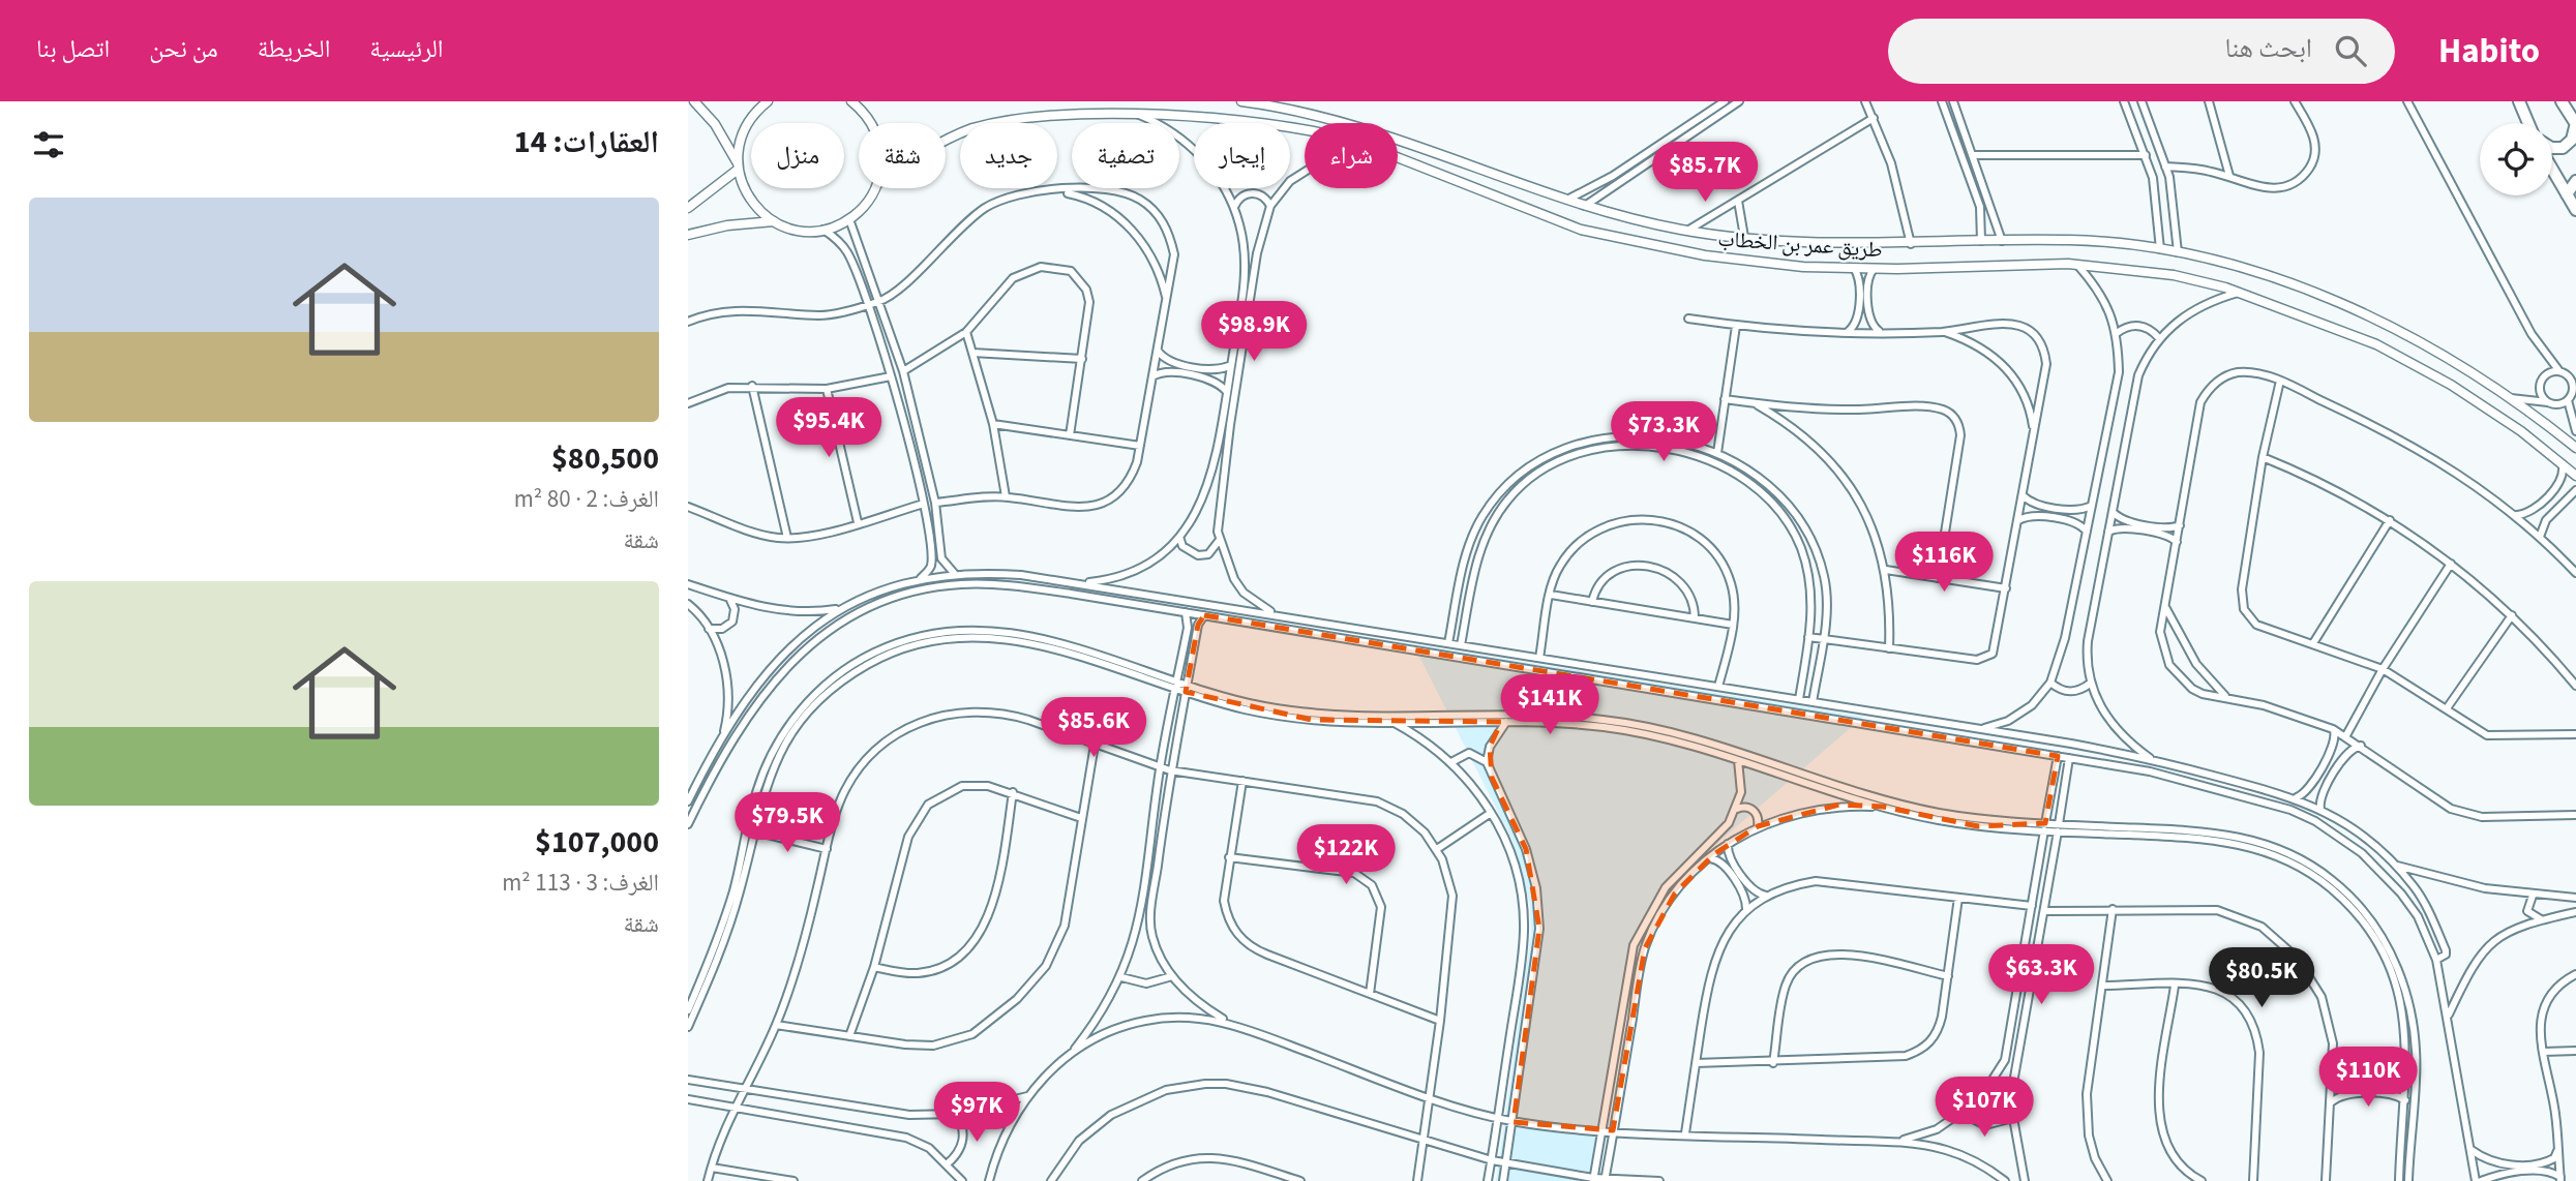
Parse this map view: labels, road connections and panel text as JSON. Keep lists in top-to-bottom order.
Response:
{
  "streets": {
    "street": ["طريق عمر بن الخطاب"]
  },
  "page": {
    "header": "Habito",
    "search": "ابحث هنا",
    "nav": [
      "الرئيسية",
      "الخريطة",
      "من نحن",
      "اتصل بنا"
    ],
    "heading": "العقارات: 14",
    "chip": [
      "شراء",
      "إيجار",
      "تصفية",
      "جديد",
      "شقة",
      "منزل"
    ],
    "price": [
      "$85.7K",
      "$98.9K",
      "$95.4K",
      "$73.3K",
      "$116K",
      "$141K",
      "$85.6K",
      "$79.5K",
      "$122K",
      "$63.3K",
      "$80.5K",
      "$110K",
      "$107K",
      "$97K"
    ],
    "list": [
      {
        "name": "$80,500",
        "note": "الغرف: 2 · 80 m² · شقة"
      },
      {
        "name": "$107,000",
        "note": "الغرف: 3 · 113 m² · شقة"
      }
    ]
  }
}
